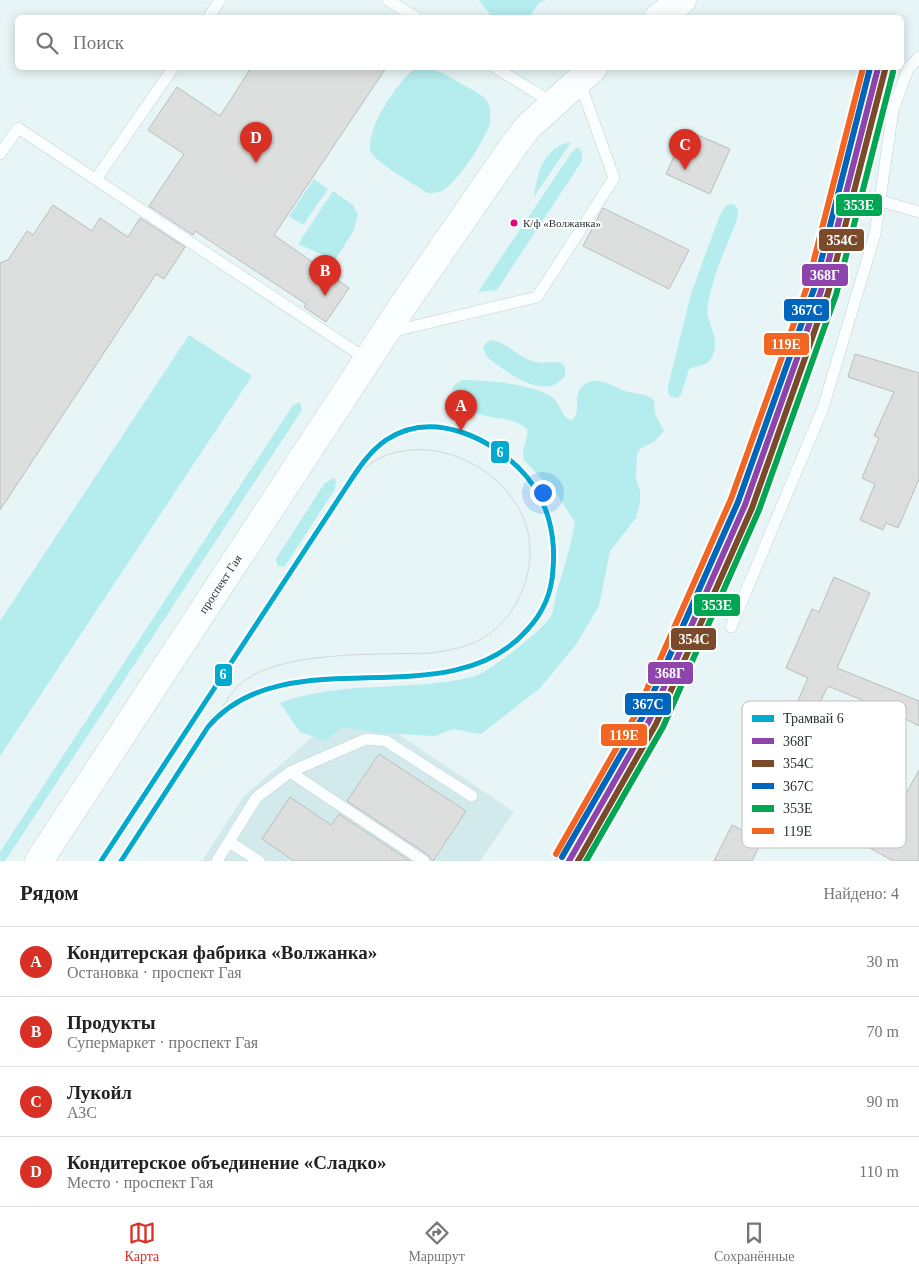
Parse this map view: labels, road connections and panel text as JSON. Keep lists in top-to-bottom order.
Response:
{
  "streets": {
    "main road": ["проспект Гая"]
  },
  "places": ["К/ф «Волжанка»"],
  "lines": [
    "transit line 368Г",
    "transit line 354С",
    "transit line 367С",
    "transit line 119Е",
    "transit line 353Е",
    "tram line 6"
  ],
  "legend": [
    "Трамвай 6",
    "368Г",
    "354С",
    "367С",
    "353Е",
    "119Е"
  ],
  "page": {
    "search": "Поиск",
    "pins": [
      "D",
      "C",
      "B",
      "A"
    ],
    "heading": ["Рядом", "Найдено: 4"],
    "list": [
      {
        "mark": "A",
        "name": "Кондитерская фабрика «Волжанка»",
        "note": "Остановка · проспект Гая",
        "value": "30 m"
      },
      {
        "mark": "B",
        "name": "Продукты",
        "note": "Супермаркет · проспект Гая",
        "value": "70 m"
      },
      {
        "mark": "C",
        "name": "Лукойл",
        "note": "АЗС",
        "value": "90 m"
      },
      {
        "mark": "D",
        "name": "Кондитерское объединение «Сладко»",
        "note": "Место · проспект Гая",
        "value": "110 m"
      }
    ],
    "nav": ["Карта", "Маршрут", "Сохранённые"]
  }
}
